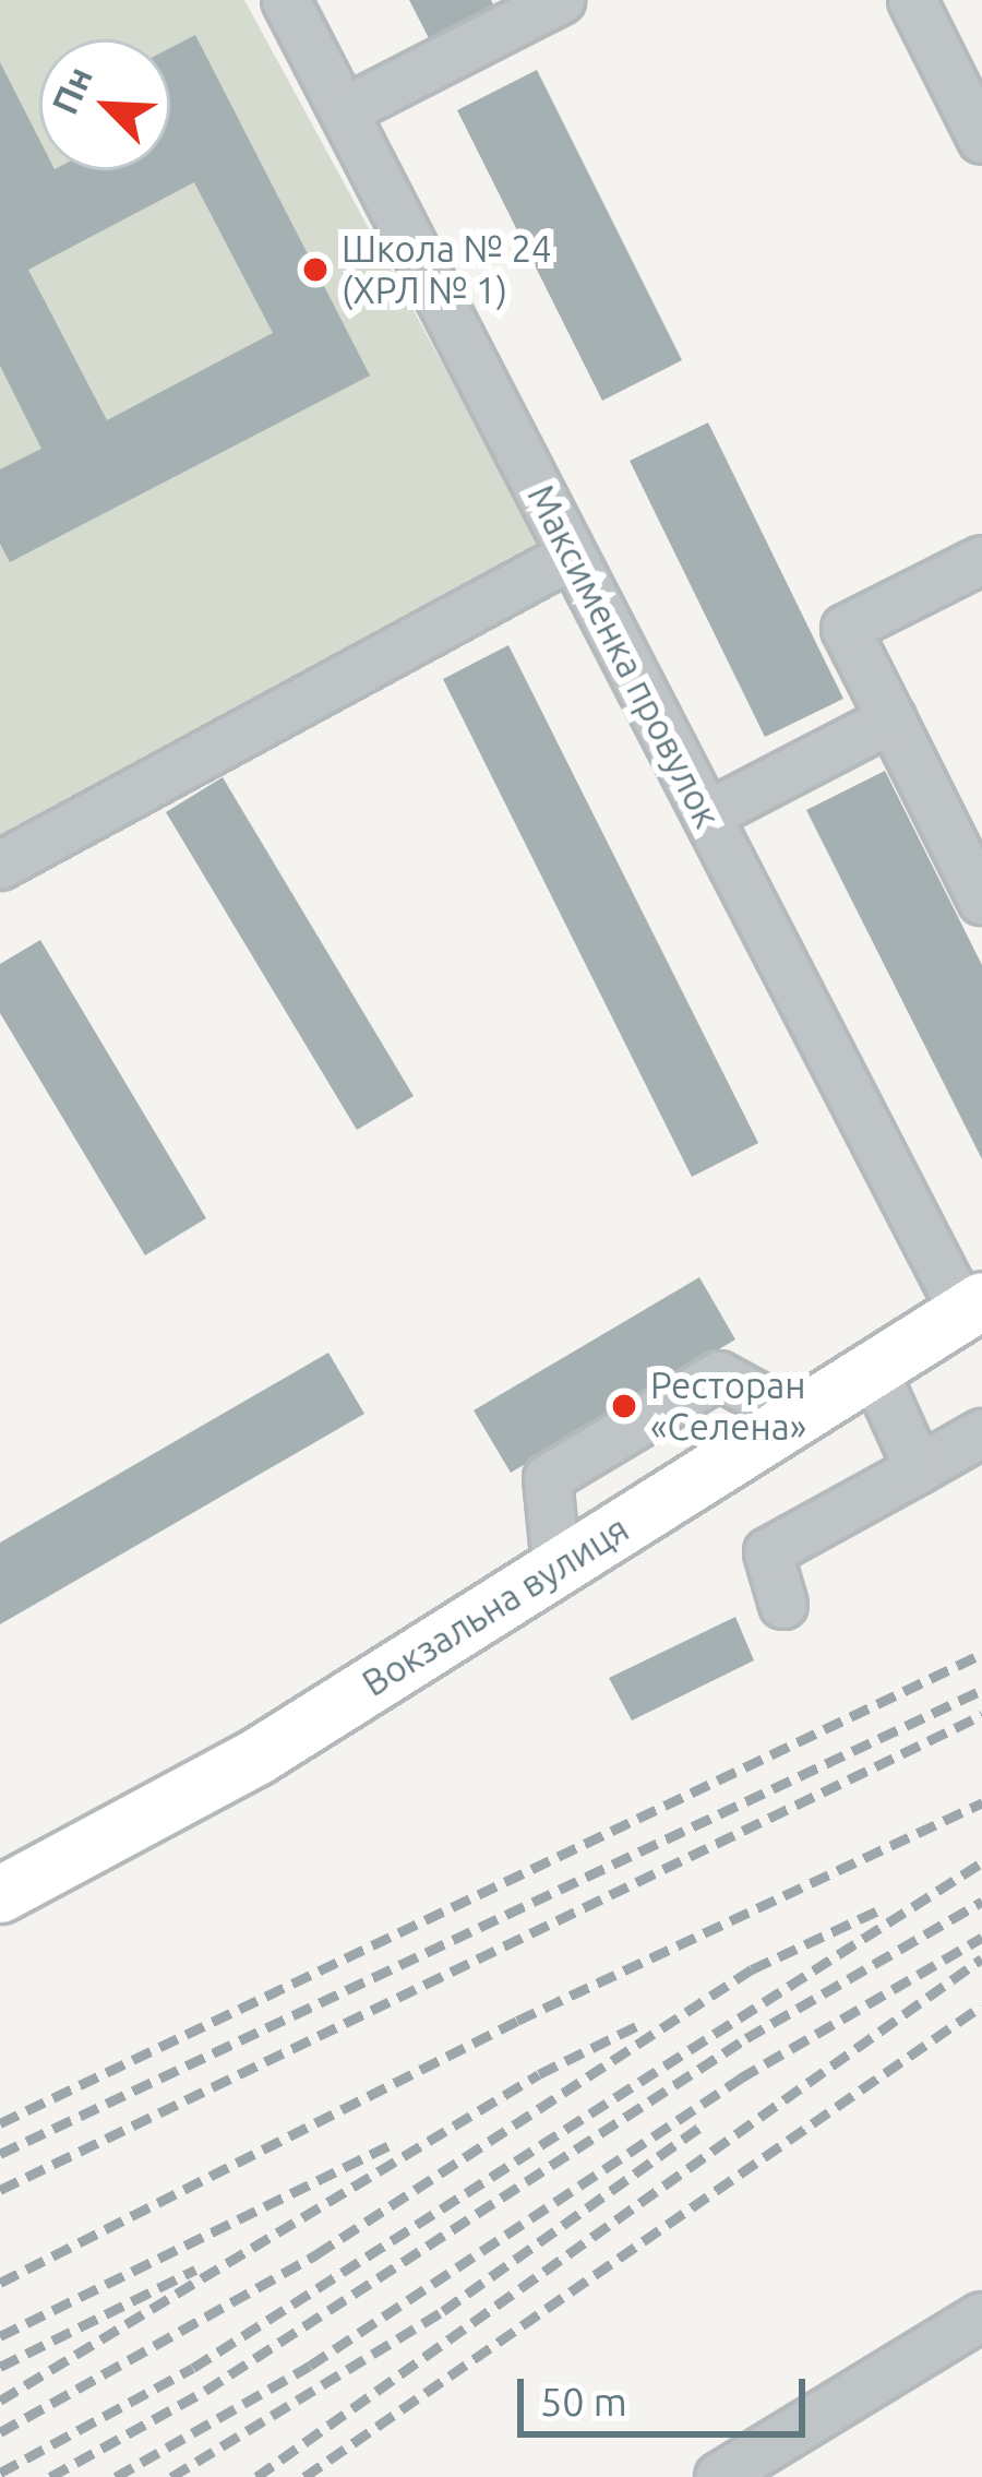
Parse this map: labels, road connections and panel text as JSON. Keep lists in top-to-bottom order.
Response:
{
  "streets": {
    "main road": ["Вокзальна вулиця"],
    "street": ["Максименка провулок"]
  },
  "crossings": [
    ["Максименка провулок", "Вокзальна вулиця"]
  ],
  "places": ["Школа № 24 (ХРЛ № 1)", "Ресторан «Селена»"],
  "scale_bar": "50 m",
  "north": "top left"
}
